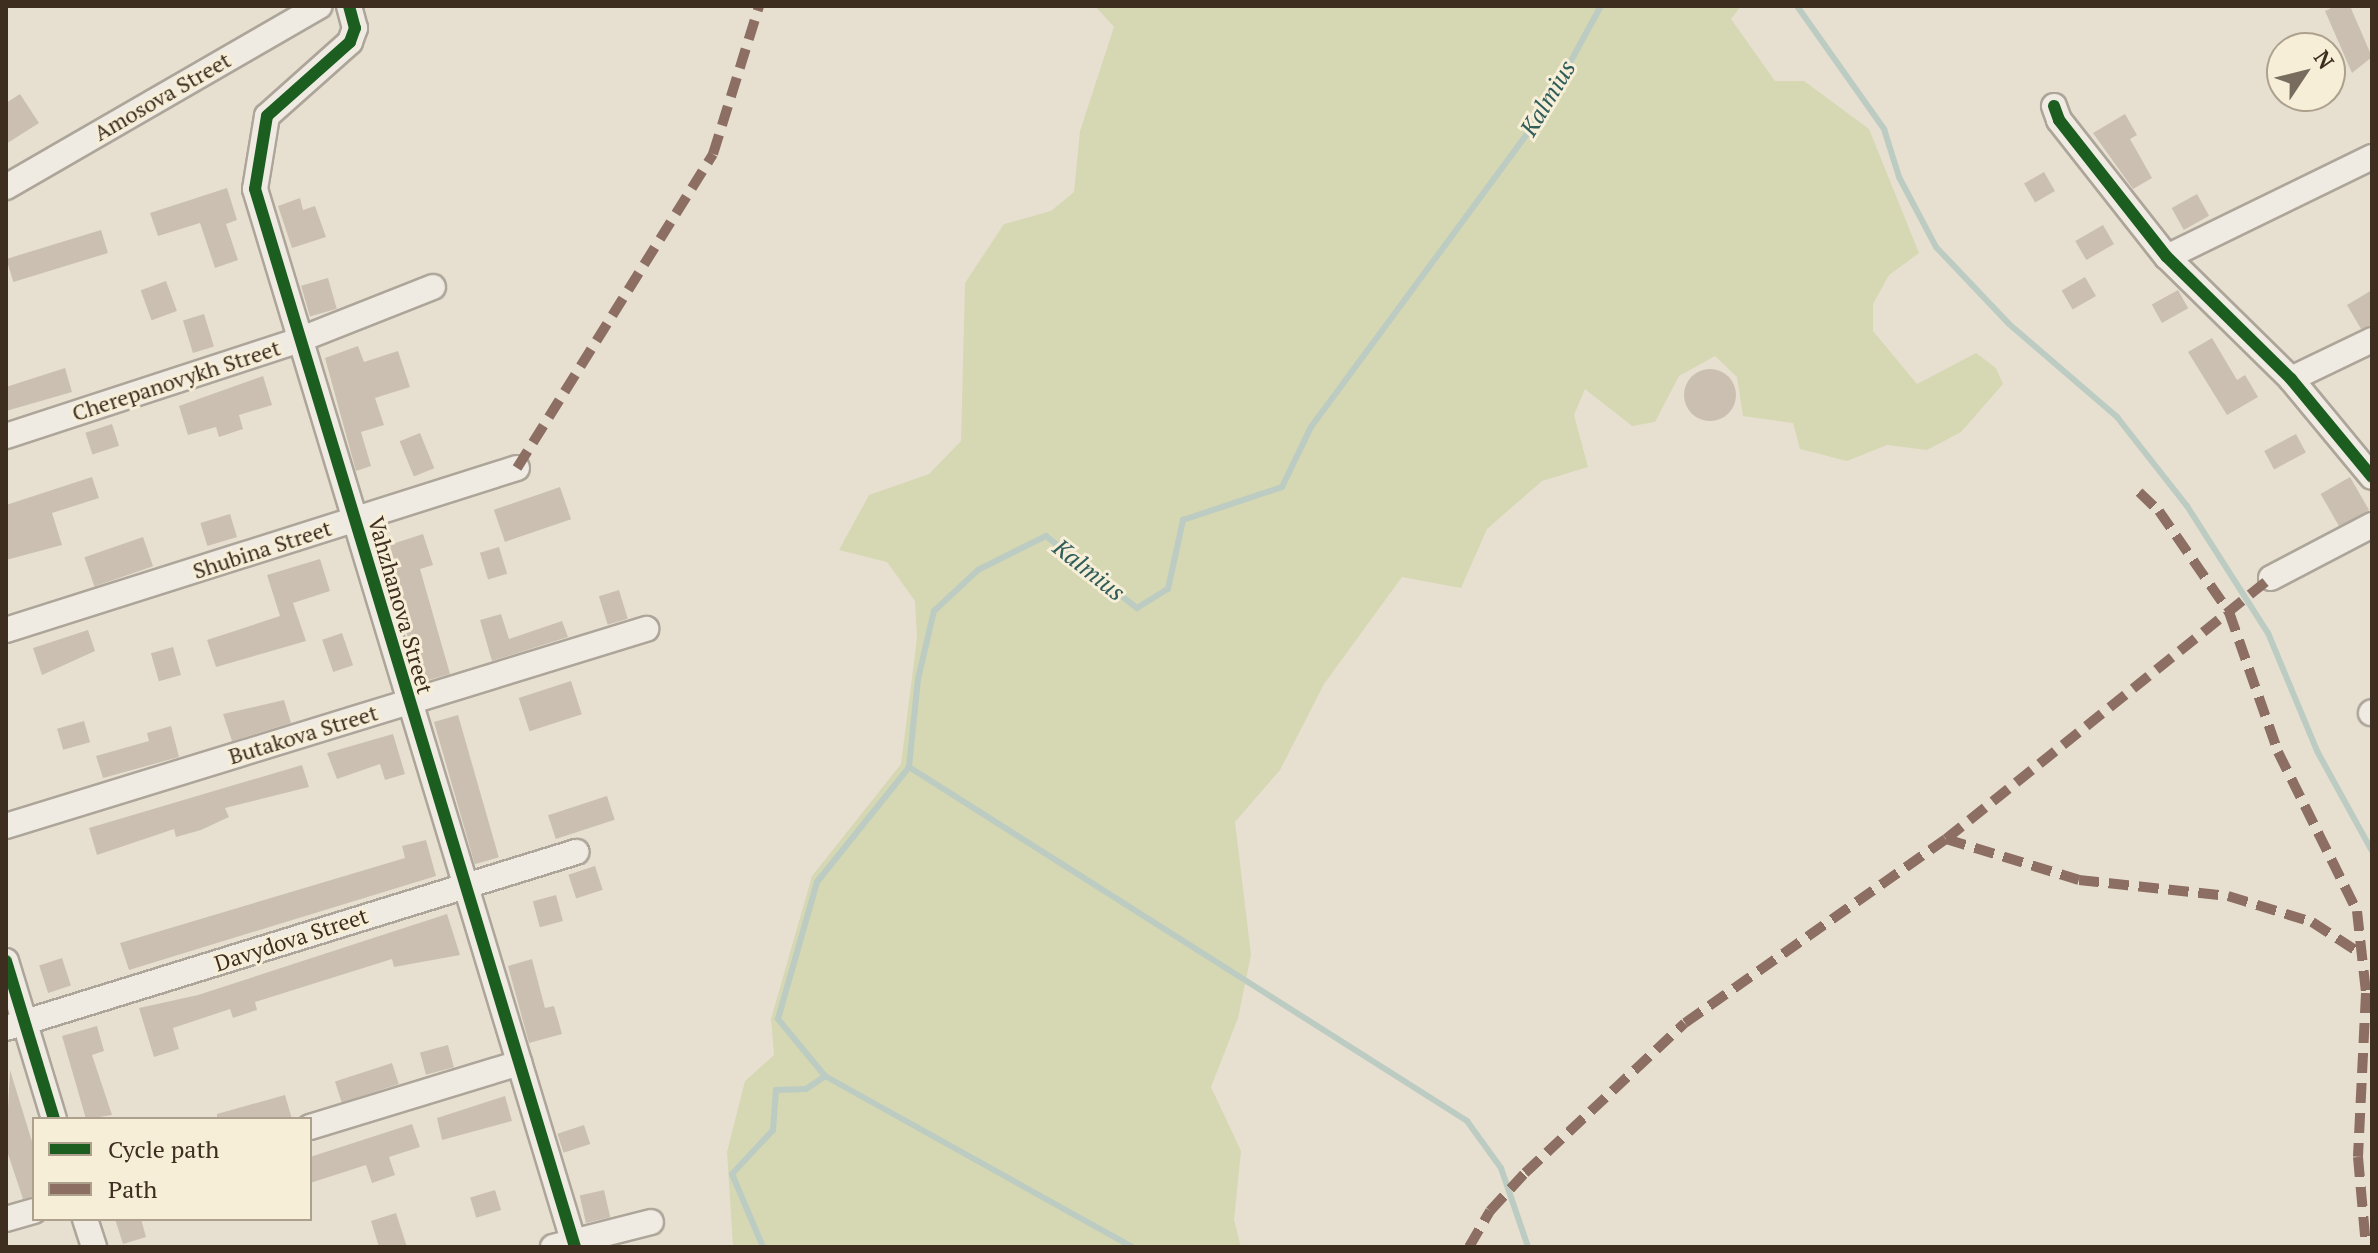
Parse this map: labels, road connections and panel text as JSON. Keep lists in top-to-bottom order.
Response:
{
  "streets": {
    "street": [
      "Amosova Street",
      "Cherepanovykh Street",
      "Shubina Street",
      "Vahzhanova Street",
      "Butakova Street",
      "Davydova Street"
    ]
  },
  "crossings": [
    ["Cherepanovykh Street", "Vahzhanova Street"],
    ["Shubina Street", "Vahzhanova Street"],
    ["Vahzhanova Street", "Butakova Street"],
    ["Vahzhanova Street", "Davydova Street"]
  ],
  "water": ["Kalmius"],
  "legend": ["Cycle path", "Path"],
  "north": "top right"
}
